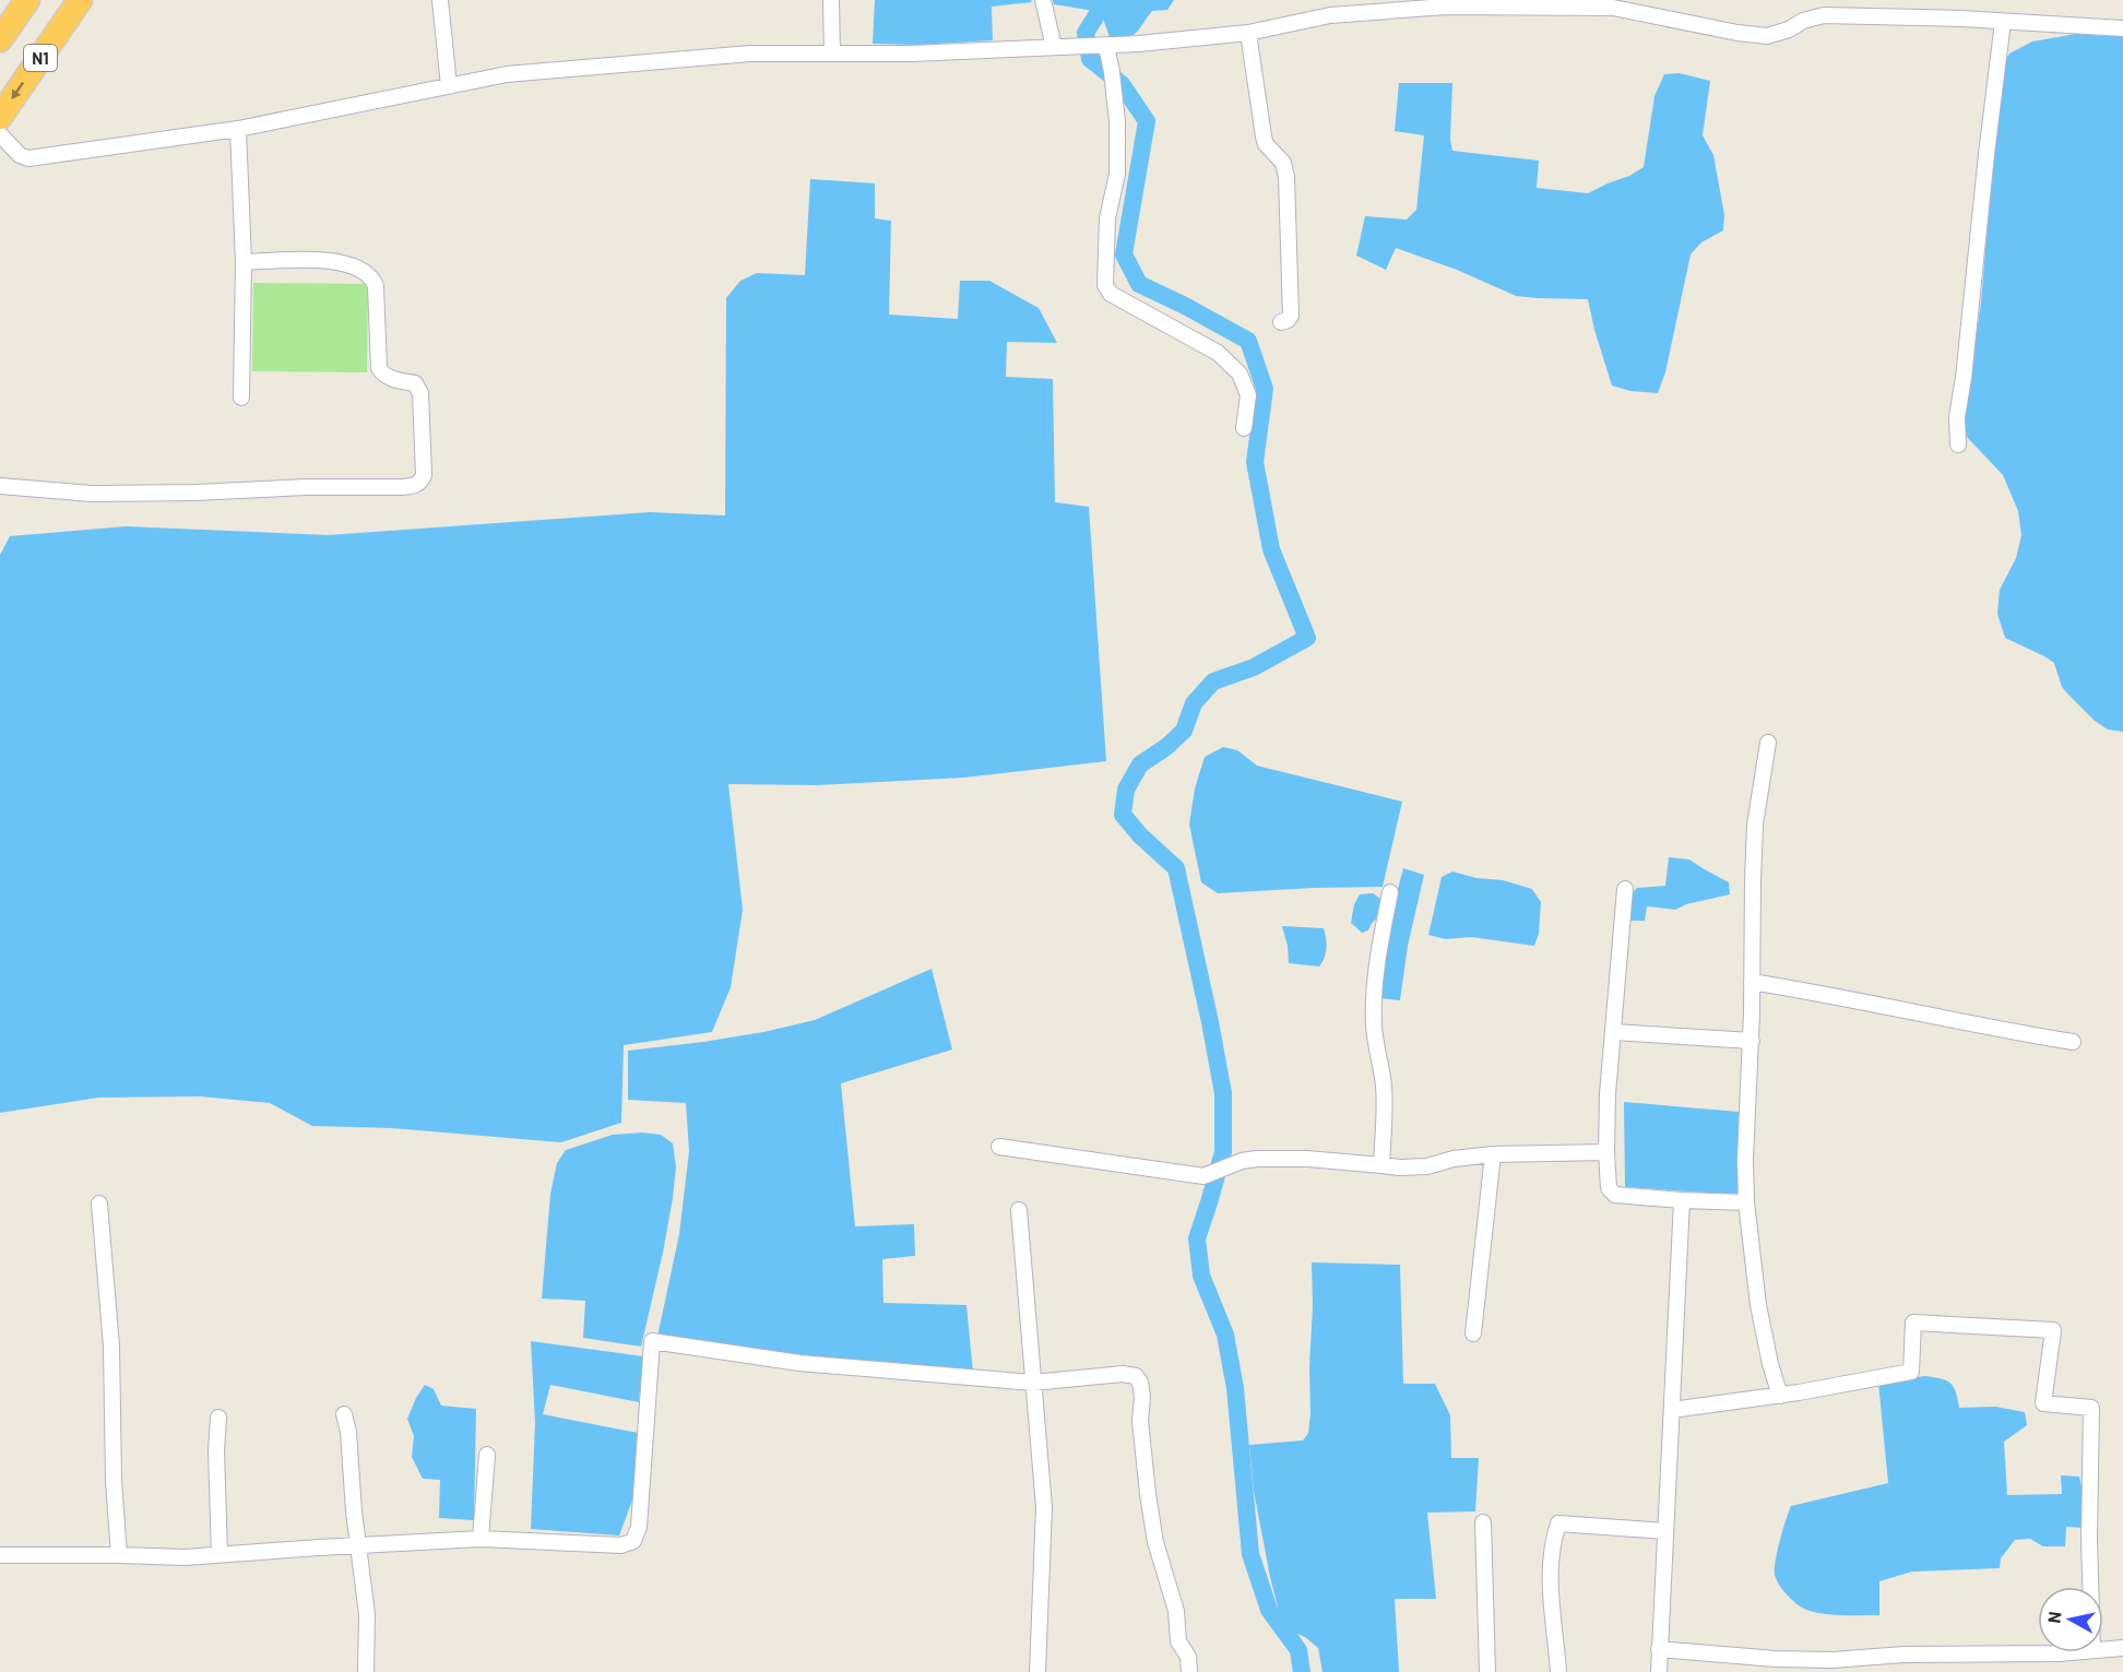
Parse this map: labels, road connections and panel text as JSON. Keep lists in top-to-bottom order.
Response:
{
  "streets": {
    "highway": ["N1"]
  },
  "north": "left"
}
